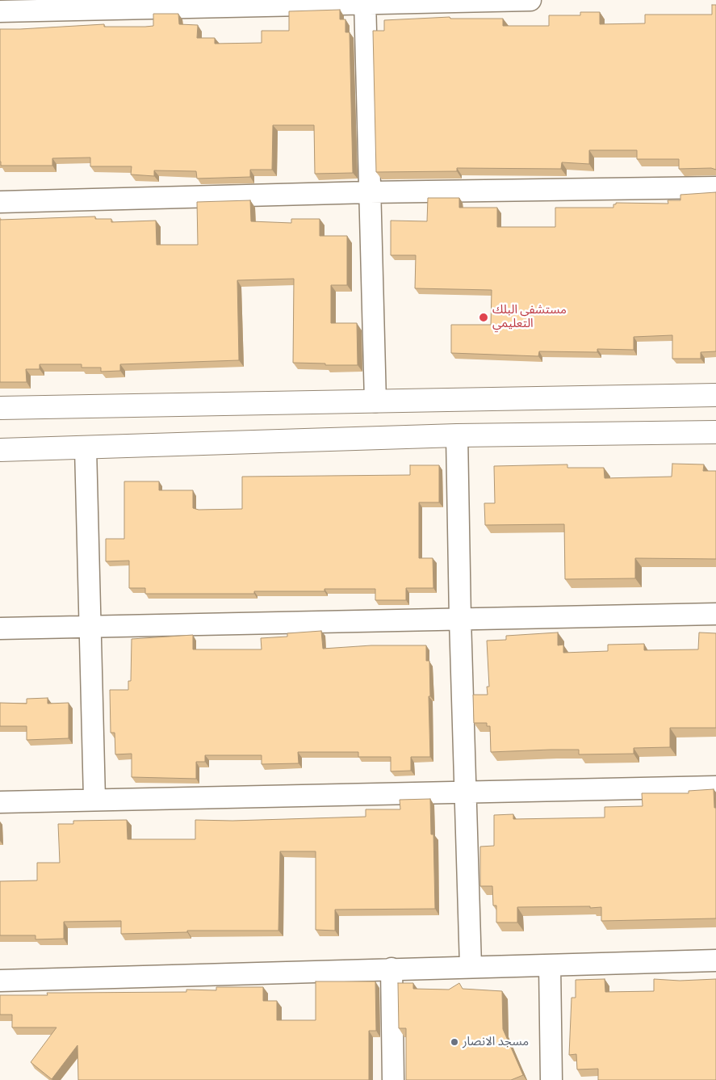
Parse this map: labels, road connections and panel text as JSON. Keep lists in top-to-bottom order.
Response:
{
  "places": ["مستشفى البلك التعليمي", "مسجد الانصار"]
}
